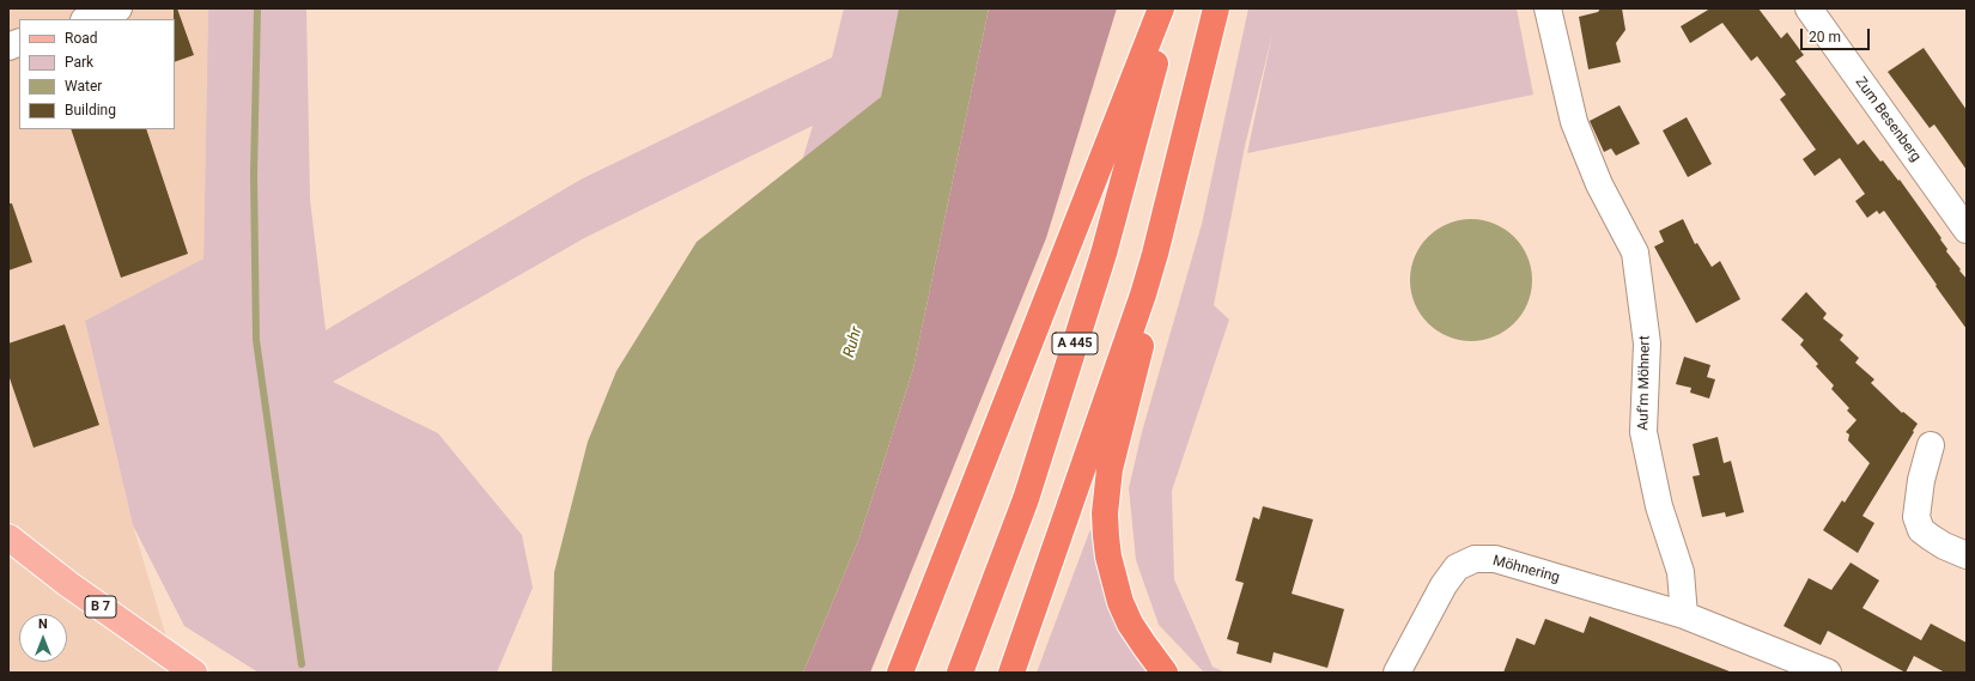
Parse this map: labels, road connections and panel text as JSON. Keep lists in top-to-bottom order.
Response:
{
  "streets": {
    "highway": ["A 445"],
    "main road": ["B 7"],
    "street": ["Zum Besenberg", "Auf'm Möhnert", "Möhnering"]
  },
  "crossings": [
    ["Auf'm Möhnert", "Möhnering"]
  ],
  "water": ["Ruhr"],
  "legend": [
    "Road",
    "Park",
    "Water",
    "Building"
  ],
  "scale_bar": "20 m",
  "north": "top"
}
